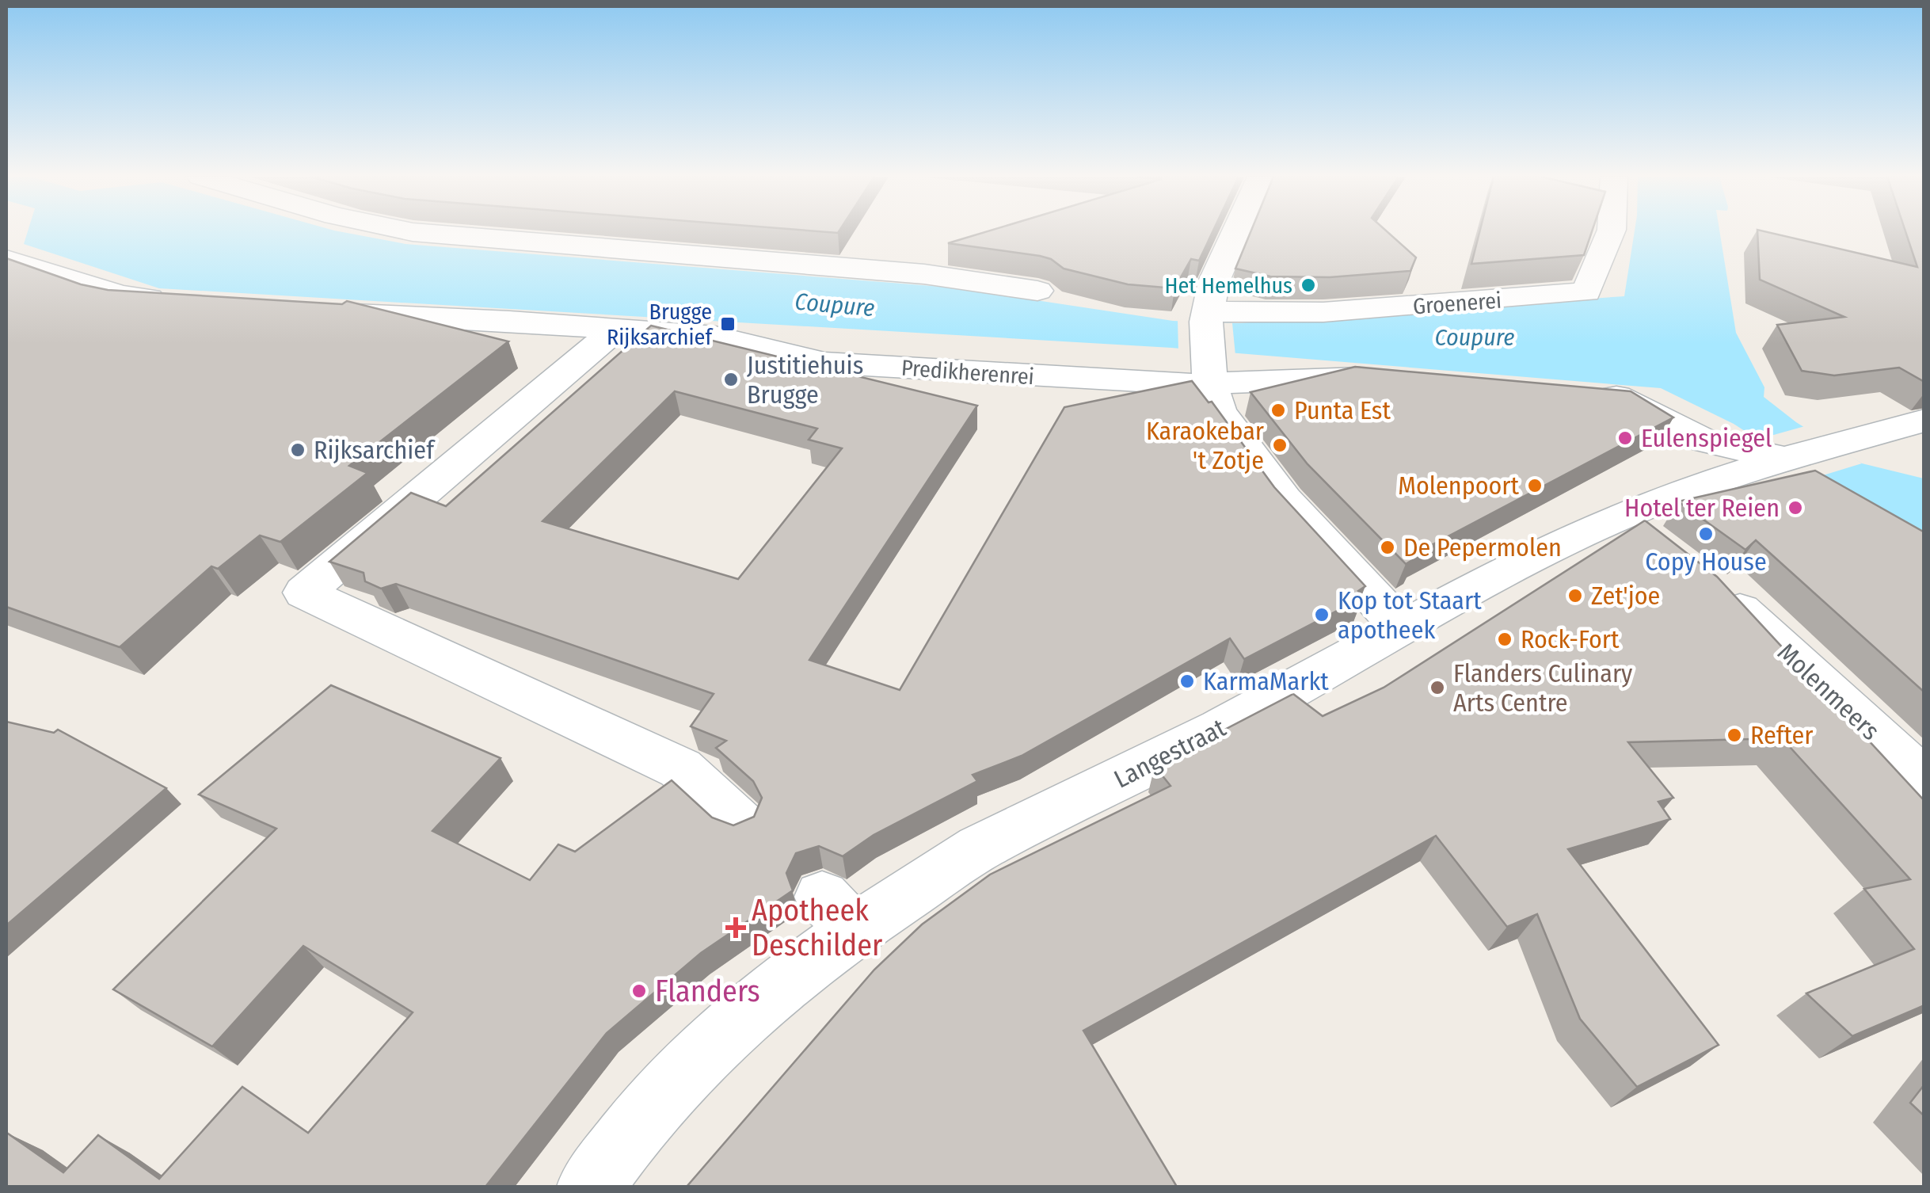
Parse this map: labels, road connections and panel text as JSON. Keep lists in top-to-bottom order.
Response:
{
  "streets": {
    "street": [
      "Groenerei",
      "Predikherenrei",
      "Molenmeers",
      "Langestraat"
    ]
  },
  "crossings": [
    ["Groenerei", "Predikherenrei"]
  ],
  "water": ["Coupure"],
  "places": {
    "other": [
      "Het Hemelhus",
      "Justitiehuis Brugge",
      "Punta Est",
      "Eulenspiegel",
      "Karaokebar 't Zotje",
      "Rijksarchief",
      "Molenpoort",
      "Hotel ter Reien",
      "Copy House",
      "De Pepermolen",
      "Zet'joe",
      "Kop tot Staart apotheek",
      "Rock-Fort",
      "KarmaMarkt",
      "Flanders Culinary Arts Centre",
      "Refter",
      "Flanders"
    ],
    "transit": ["Brugge Rijksarchief"],
    "health": ["Apotheek Deschilder"]
  }
}
